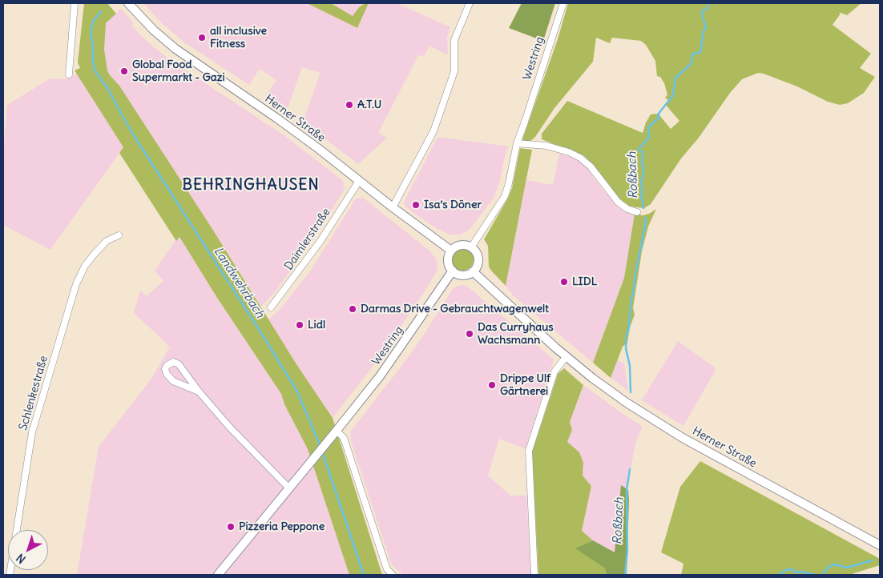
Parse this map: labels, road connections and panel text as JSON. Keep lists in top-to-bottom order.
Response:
{
  "streets": {
    "main road": ["Westring", "Herner Straße"],
    "street": ["Daimlerstraße", "Schlenkestraße"]
  },
  "crossings": [
    ["Westring", "Herner Straße"],
    ["Herner Straße", "Daimlerstraße"]
  ],
  "districts": ["BEHRINGHAUSEN"],
  "water": ["Roßbach", "Landwehrbach"],
  "places": [
    "all inclusive Fitness",
    "Global Food Supermarkt - Gazi",
    "A.T.U",
    "Isa’s Döner",
    "LIDL",
    "Darmas Drive - Gebrauchtwagenwelt",
    "Lidl",
    "Das Curryhaus Wachsmann",
    "Drippe Ulf Gärtnerei",
    "Pizzeria Peppone"
  ],
  "north": "bottom left"
}
